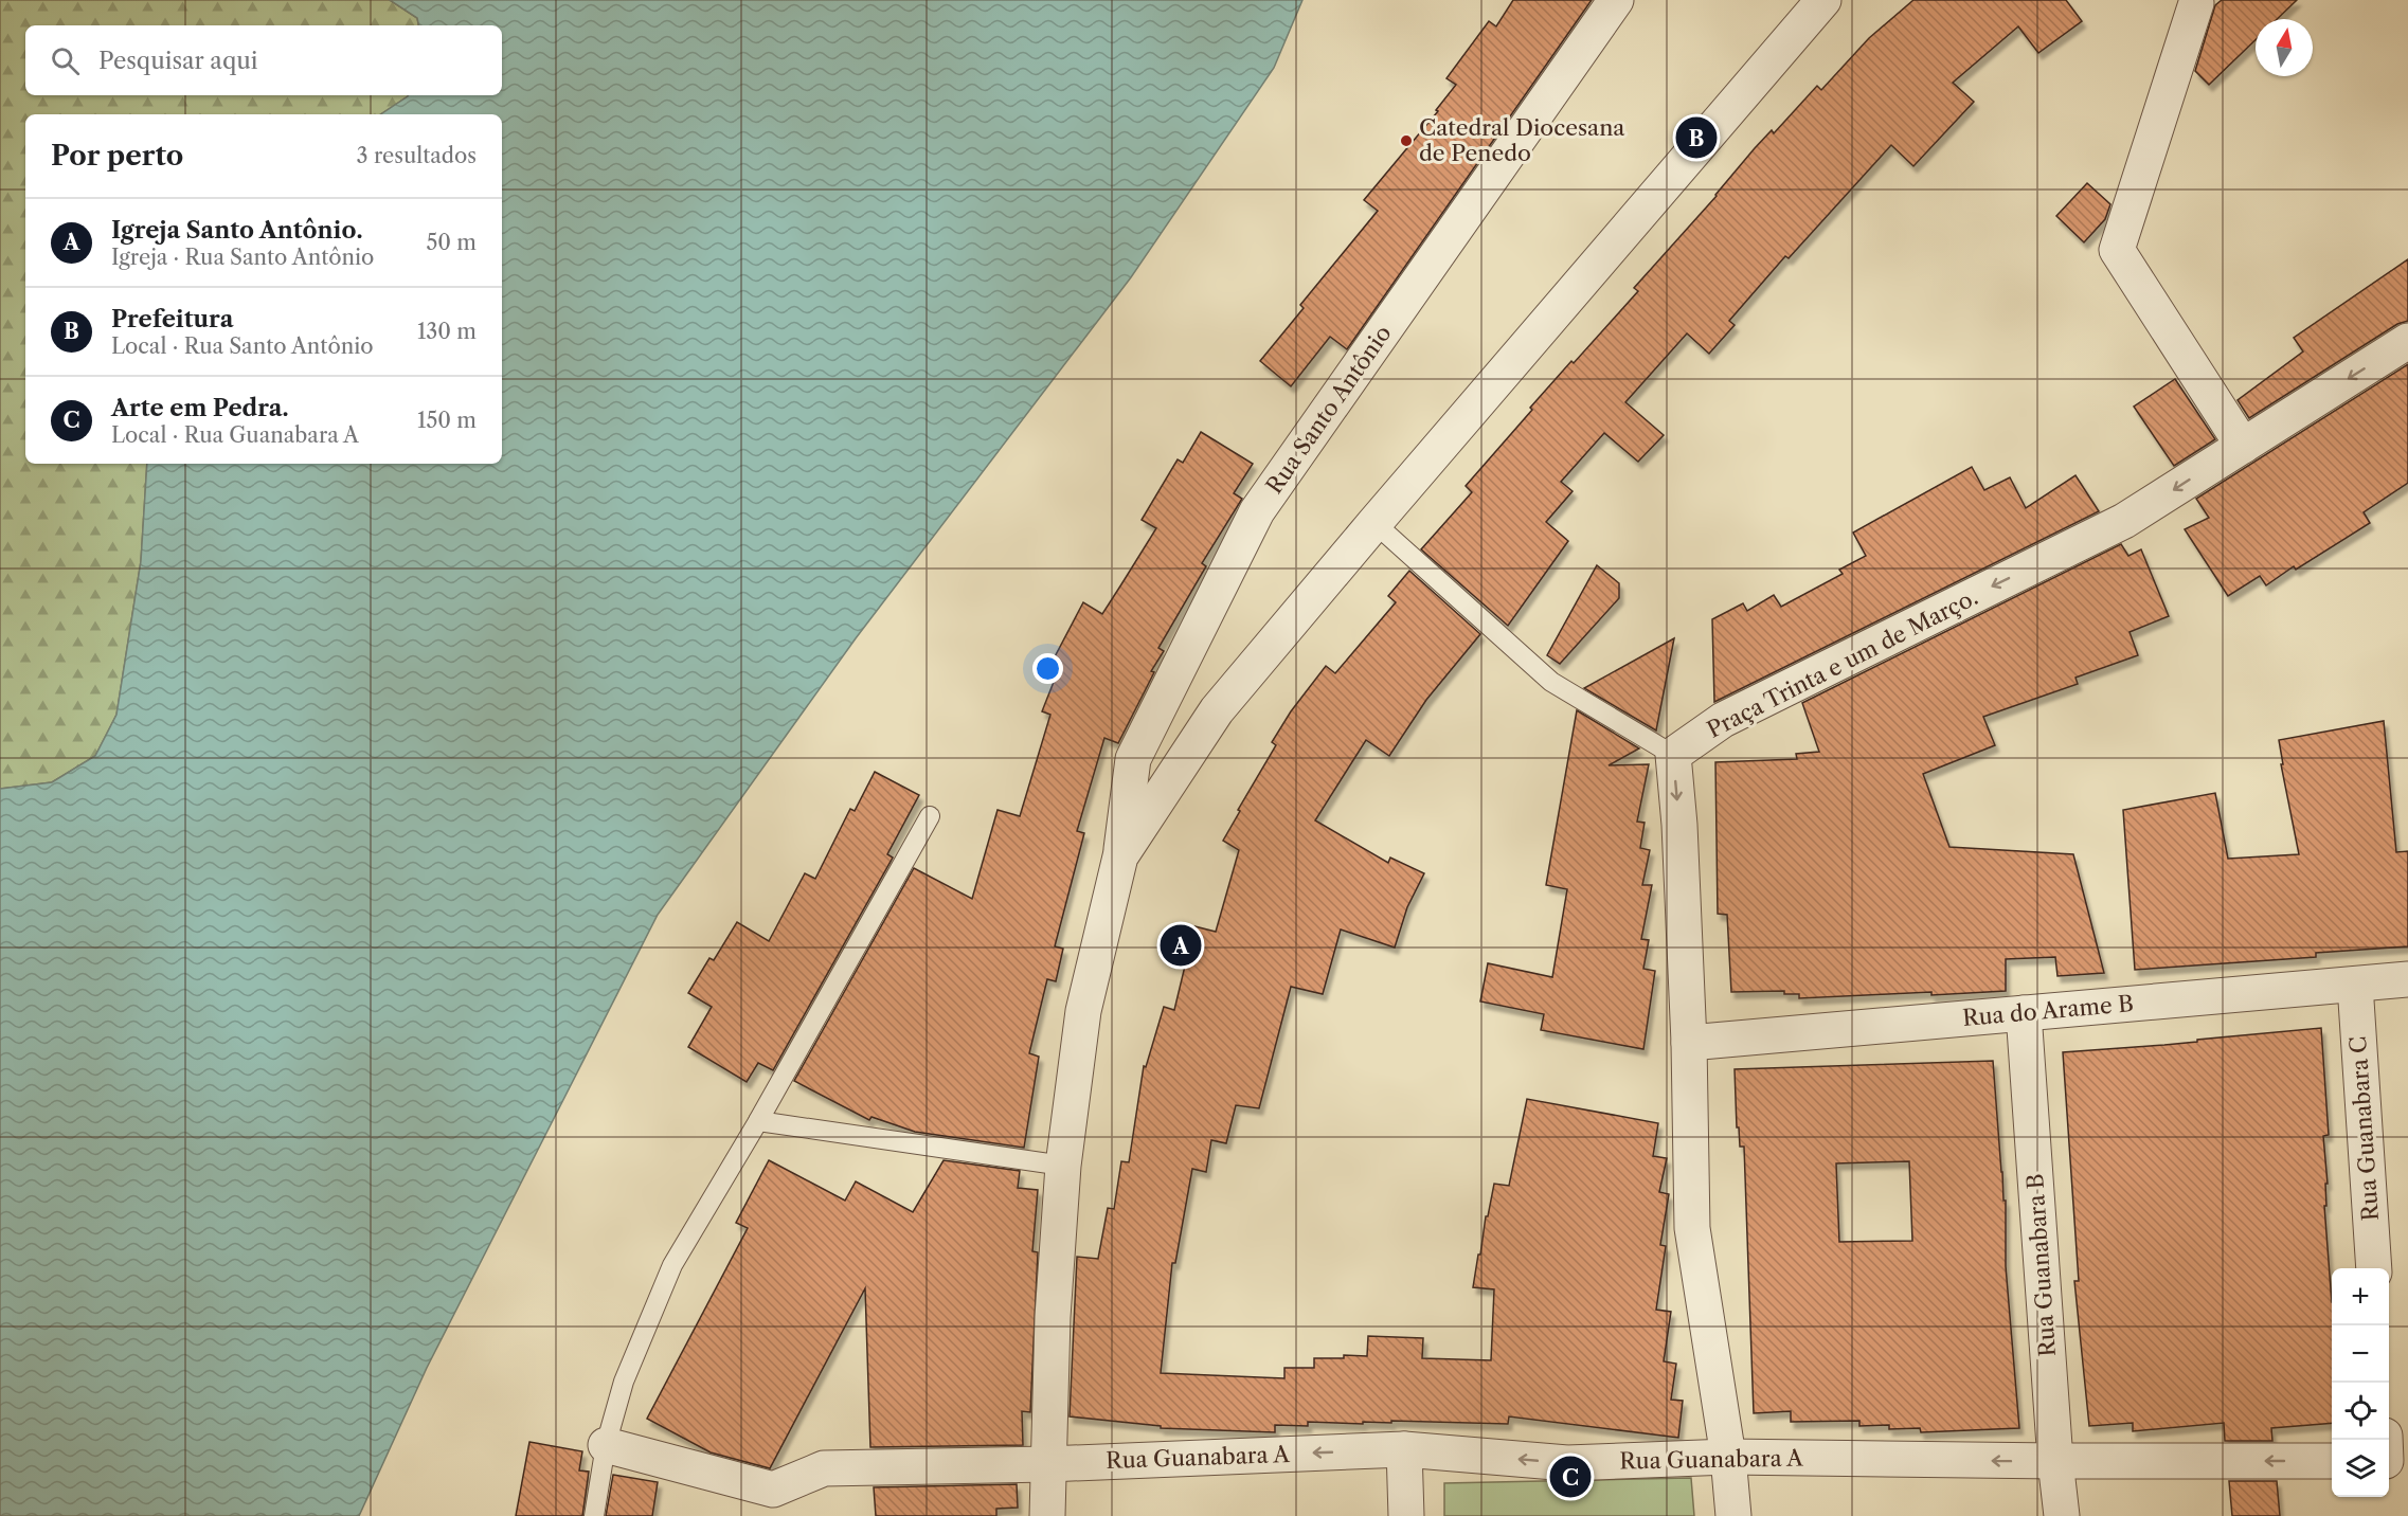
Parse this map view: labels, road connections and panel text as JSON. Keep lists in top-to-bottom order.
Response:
{
  "streets": {
    "street": [
      "Rua Santo Antônio",
      "Praça Trinta e um de Março.",
      "Rua do Arame B",
      "Rua Guanabara C",
      "Rua Guanabara B",
      "Rua Guanabara A"
    ]
  },
  "crossings": [
    ["Rua do Arame B", "Rua Guanabara C"],
    ["Rua do Arame B", "Rua Guanabara B"],
    ["Rua Guanabara B", "Rua Guanabara A"]
  ],
  "one_way": ["Praça Trinta e um de Março.", "Rua Guanabara A"],
  "places": ["Catedral Diocesana de Penedo"],
  "north": "top",
  "page": {
    "search": "Pesquisar aqui",
    "pins": ["B", "A", "C"],
    "heading": ["Por perto", "3 resultados"],
    "list": [
      {
        "mark": "A",
        "name": "Igreja Santo Antônio.",
        "note": "Igreja · Rua Santo Antônio",
        "value": "50 m"
      },
      {
        "mark": "B",
        "name": "Prefeitura",
        "note": "Local · Rua Santo Antônio",
        "value": "130 m"
      },
      {
        "mark": "C",
        "name": "Arte em Pedra.",
        "note": "Local · Rua Guanabara A",
        "value": "150 m"
      }
    ],
    "map_buttons": ["+", "−"]
  }
}
